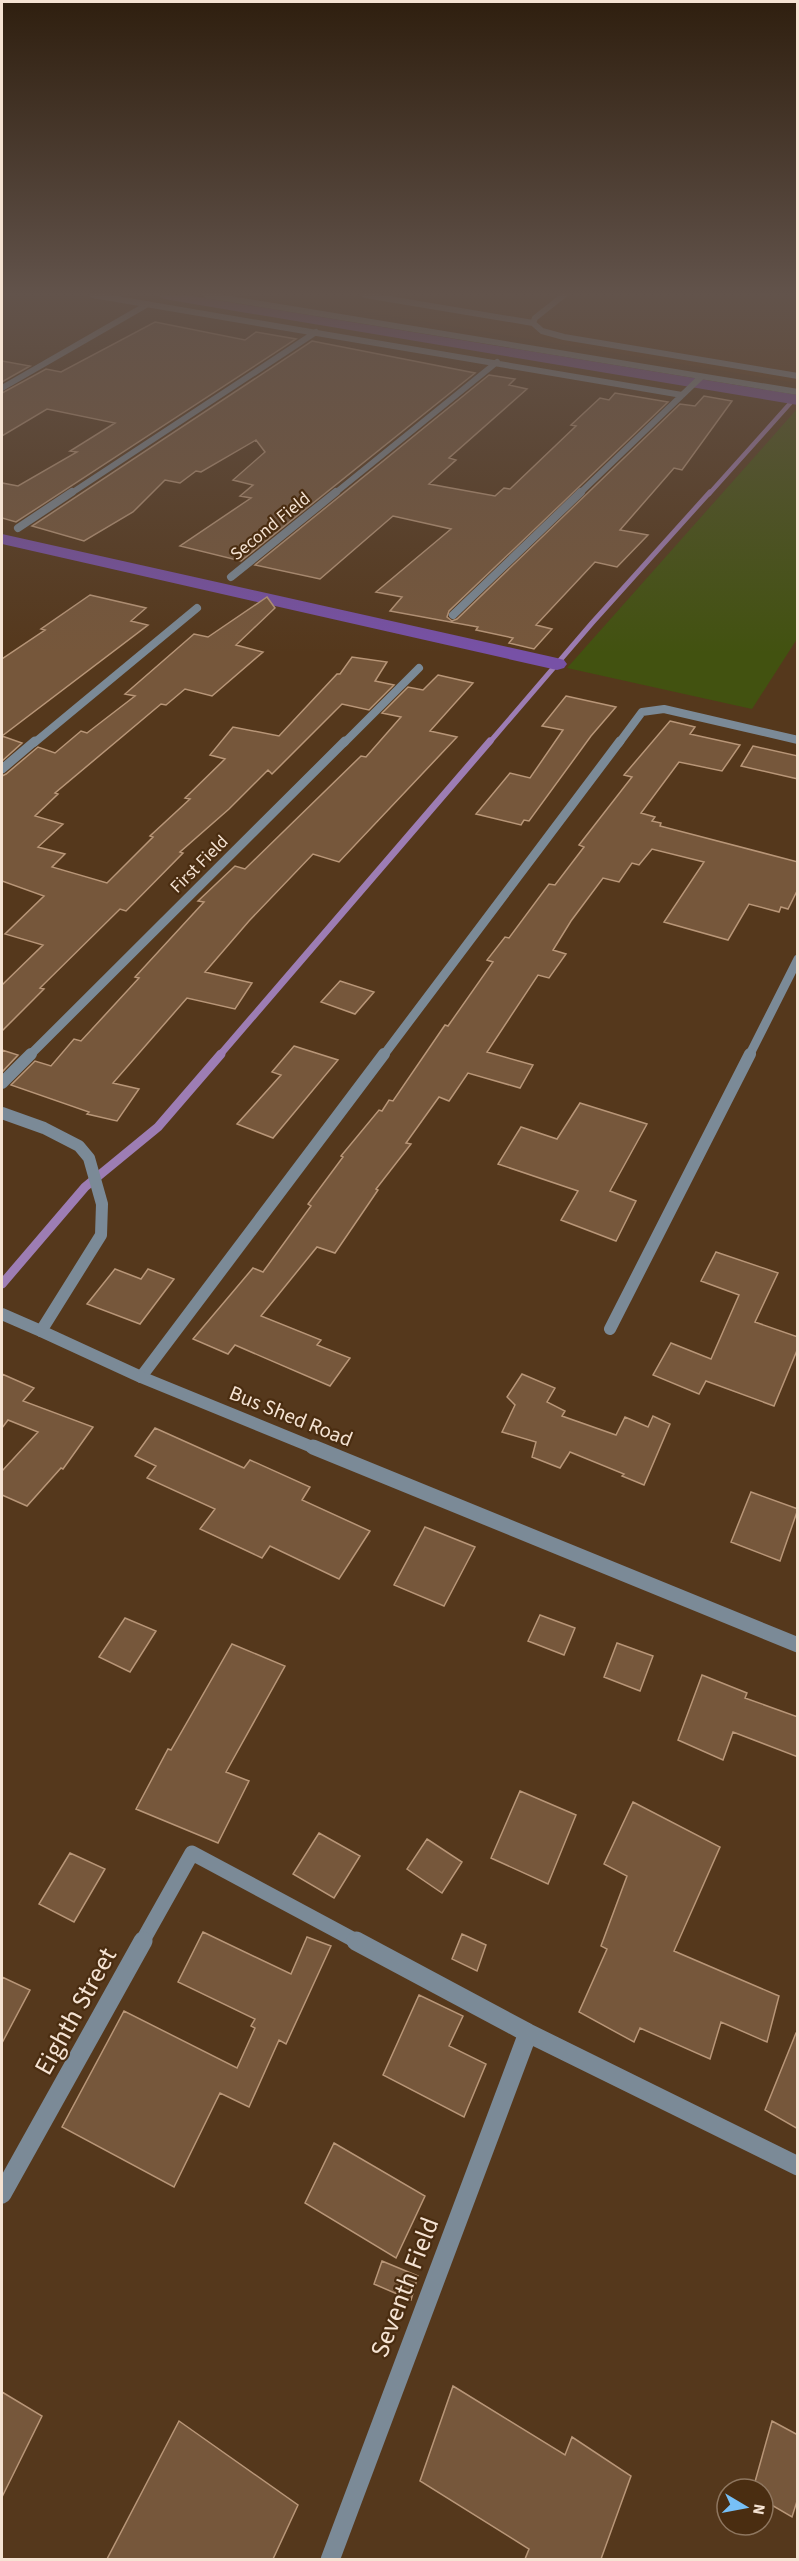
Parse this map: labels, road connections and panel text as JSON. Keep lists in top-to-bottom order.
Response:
{
  "streets": {
    "street": [
      "Second Field",
      "First Field",
      "Bus Shed Road",
      "Eighth Street",
      "Seventh Field"
    ]
  },
  "crossings": [
    ["Eighth Street", "Seventh Field"]
  ],
  "north": "right"
}
